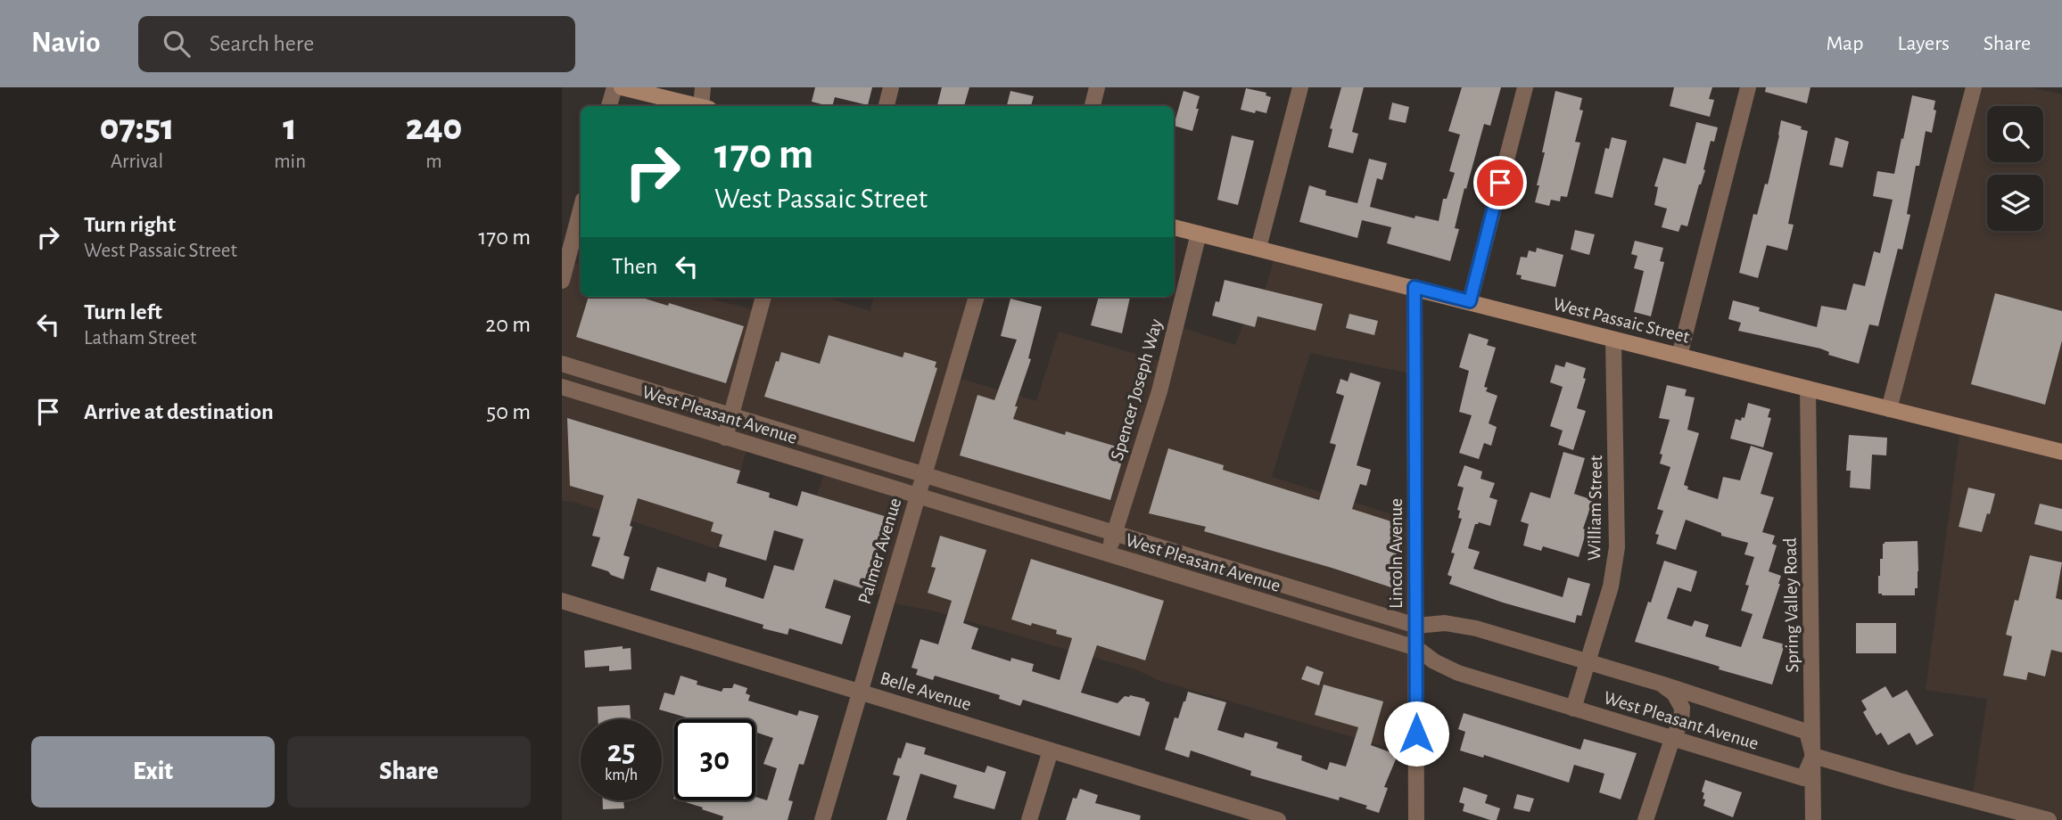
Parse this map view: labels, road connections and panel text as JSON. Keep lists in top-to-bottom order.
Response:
{
  "streets": {
    "main road": ["West Passaic Street"],
    "street": [
      "Spencer Joseph Way",
      "West Pleasant Avenue",
      "William Street",
      "Palmer Avenue",
      "Lincoln Avenue",
      "Spring Valley Road",
      "Belle Avenue"
    ]
  },
  "crossings": [
    ["West Passaic Street", "Spencer Joseph Way"],
    ["West Passaic Street", "William Street"],
    ["West Passaic Street", "Lincoln Avenue"],
    ["West Passaic Street", "Spring Valley Road"],
    ["Spencer Joseph Way", "West Pleasant Avenue"],
    ["West Pleasant Avenue", "William Street"],
    ["West Pleasant Avenue", "Palmer Avenue"],
    ["West Pleasant Avenue", "Lincoln Avenue"],
    ["West Pleasant Avenue", "Spring Valley Road"],
    ["Palmer Avenue", "Belle Avenue"]
  ],
  "page": {
    "header": "Navio",
    "search": "Search here",
    "nav": ["Map", "Layers", "Share"],
    "eta": [
      "07:51",
      "Arrival",
      "1",
      "min",
      "240",
      "m"
    ],
    "turn": ["170 m", "West Passaic Street"],
    "list": [
      {
        "name": "Turn right",
        "note": "West Passaic Street",
        "value": "170 m"
      },
      {
        "name": "Turn left",
        "note": "Latham Street",
        "value": "20 m"
      },
      {
        "name": "Arrive at destination",
        "value": "50 m"
      }
    ],
    "then": "Then",
    "speed": "25 km/h",
    "limit": "30",
    "buttons": ["Exit", "Share"]
  }
}
